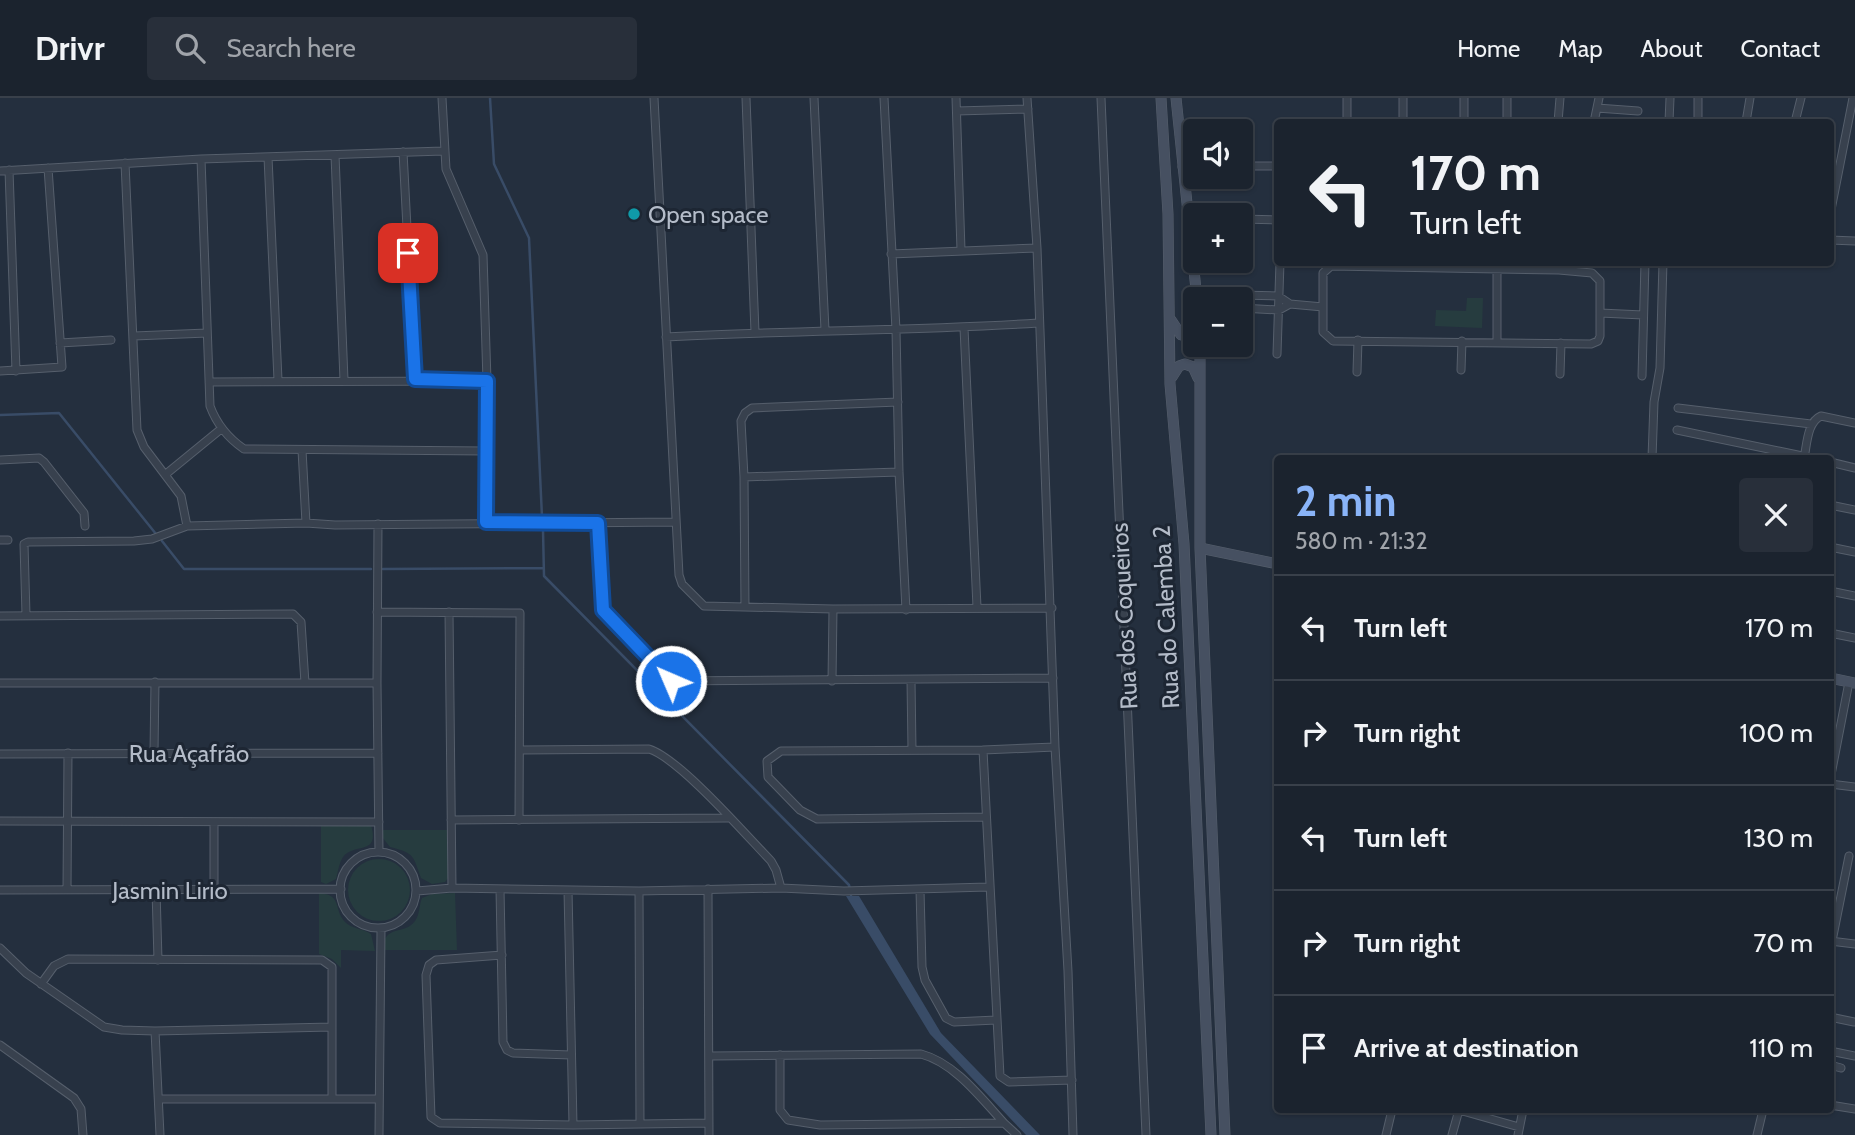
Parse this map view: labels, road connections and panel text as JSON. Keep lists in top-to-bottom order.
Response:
{
  "streets": {
    "main road": ["Rua do Calemba 2"],
    "street": ["Rua dos Coqueiros", "Rua Açafrão", "Jasmin Lirio"]
  },
  "places": ["Open space"],
  "page": {
    "header": "Drivr",
    "search": "Search here",
    "nav": [
      "Home",
      "Map",
      "About",
      "Contact"
    ],
    "map_buttons": ["+", "−"],
    "turn": ["170 m", "Turn left"],
    "heading": ["2 min", "580 m · 21:32"],
    "list": [
      {
        "name": "Turn left",
        "value": "170 m"
      },
      {
        "name": "Turn right",
        "value": "100 m"
      },
      {
        "name": "Turn left",
        "value": "130 m"
      },
      {
        "name": "Turn right",
        "value": "70 m"
      },
      {
        "name": "Arrive at destination",
        "value": "110 m"
      }
    ]
  }
}
